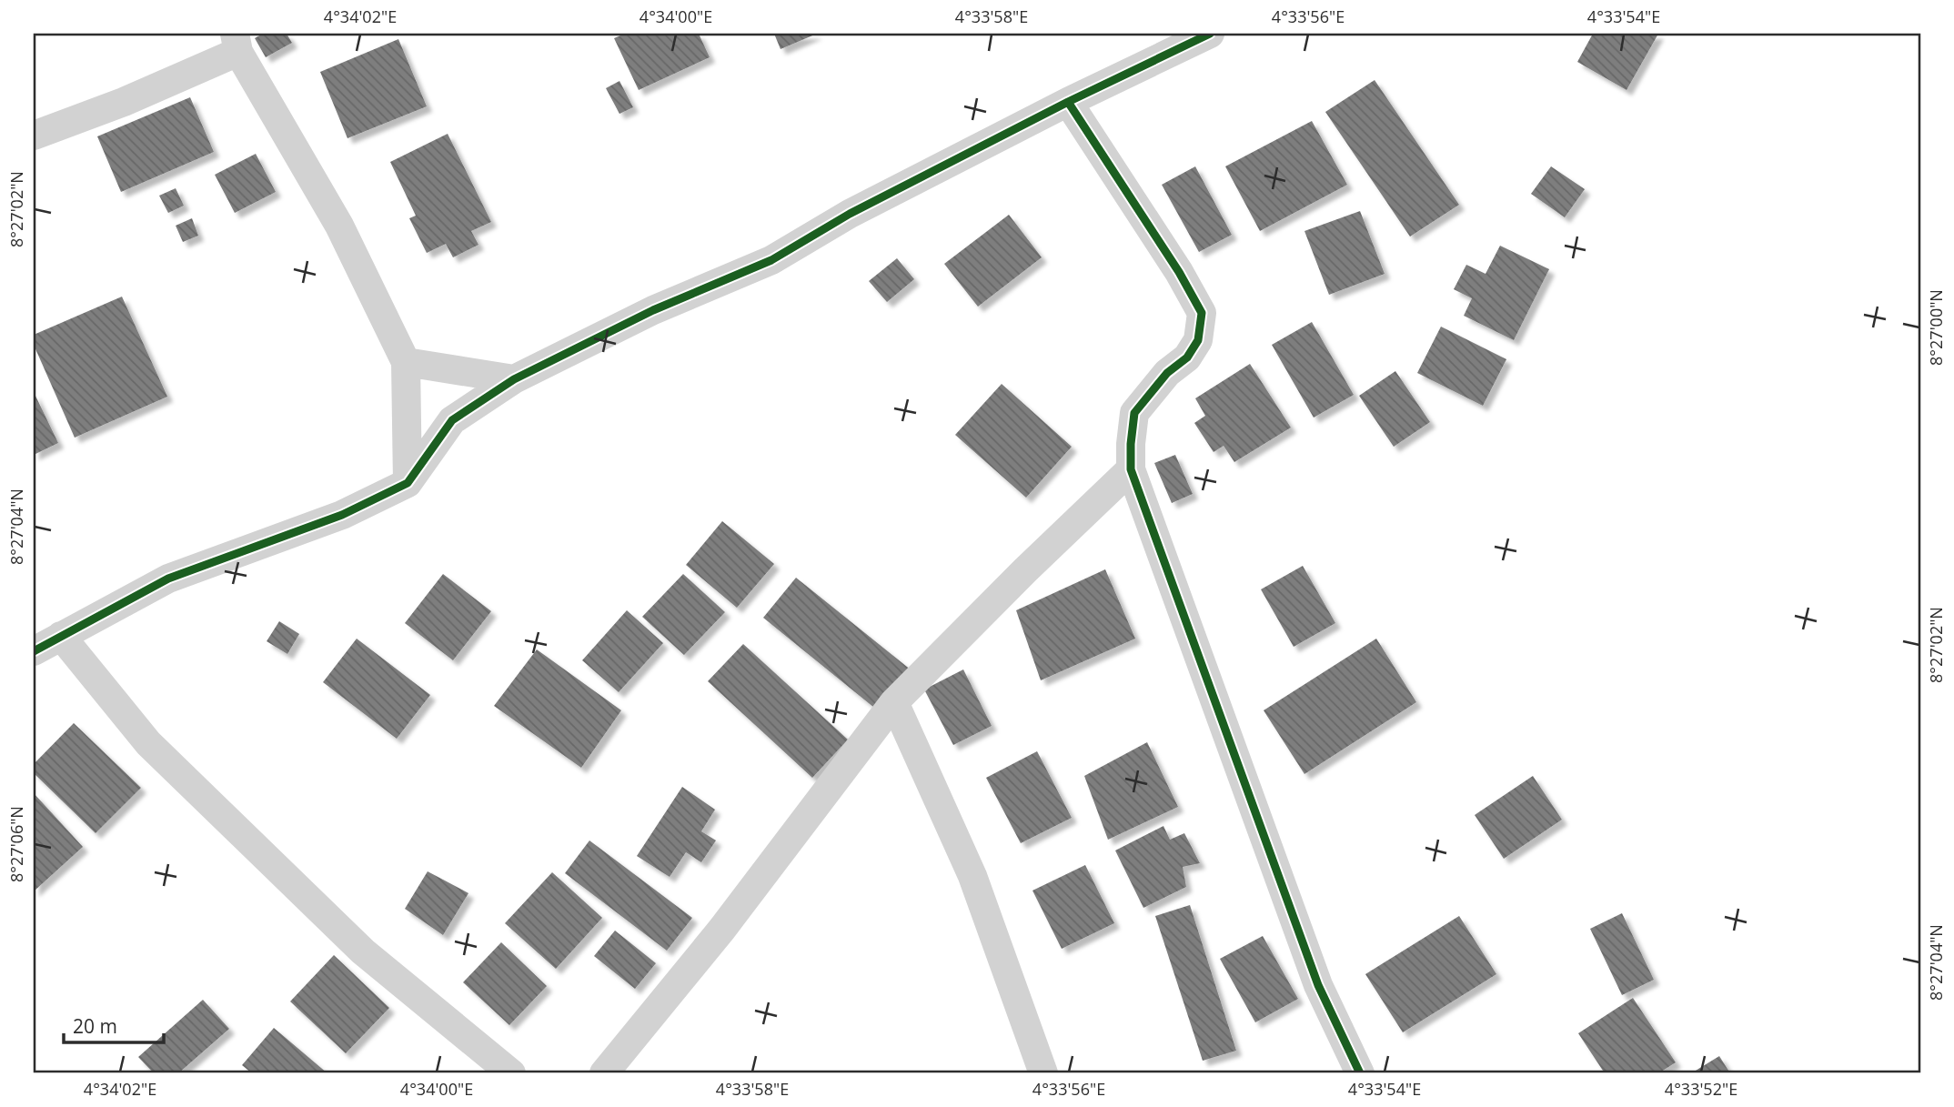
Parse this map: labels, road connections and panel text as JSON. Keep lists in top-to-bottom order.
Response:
{
  "scale_bar": "20 m",
  "coordinates": [
    "4°34'02\"E",
    "4°34'00\"E",
    "4°33'58\"E",
    "4°33'56\"E",
    "4°33'54\"E",
    "8°27'02\"N",
    "8°27'00\"N",
    "8°27'04\"N",
    "8°27'06\"N",
    "4°33'52\"E"
  ]
}
